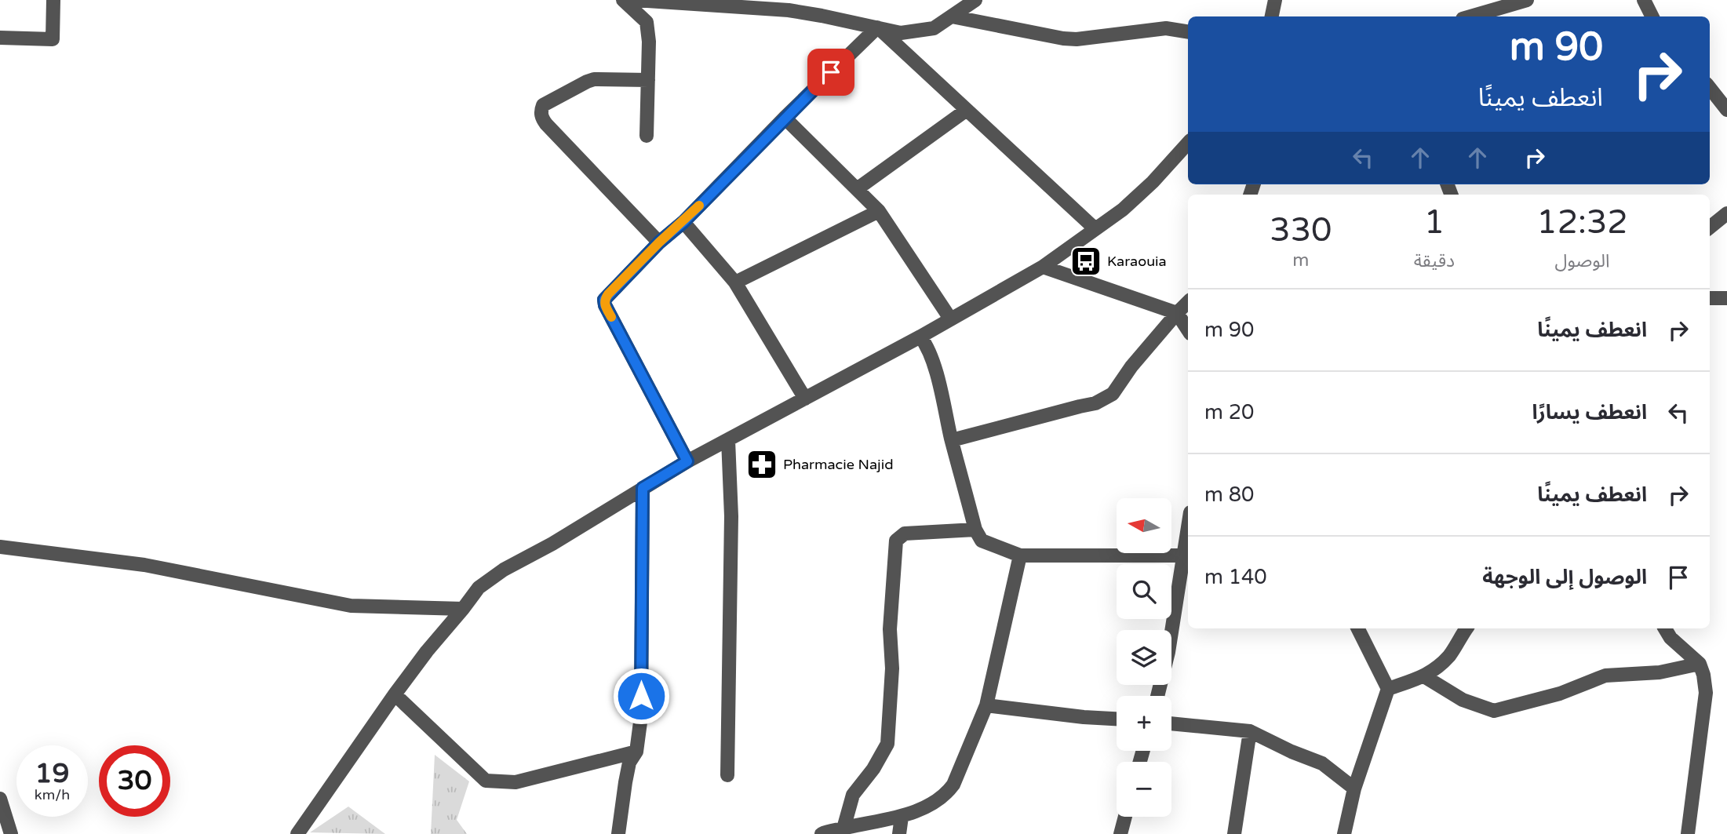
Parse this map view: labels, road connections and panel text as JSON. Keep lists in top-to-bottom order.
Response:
{
  "places": {
    "bus stop": ["Karaouia"],
    "pharmacy": ["Pharmacie Najid"]
  },
  "north": "left",
  "page": {
    "turn": ["90 m", "انعطف يمينًا"],
    "eta": [
      "12:32",
      "الوصول",
      "1",
      "دقيقة",
      "330",
      "m"
    ],
    "list": [
      {
        "name": "انعطف يمينًا",
        "value": "90 m"
      },
      {
        "name": "انعطف يسارًا",
        "value": "20 m"
      },
      {
        "name": "انعطف يمينًا",
        "value": "80 m"
      },
      {
        "name": "الوصول إلى الوجهة",
        "value": "140 m"
      }
    ],
    "map_buttons": ["+", "−"],
    "speed": "19 km/h",
    "limit": "30"
  }
}
